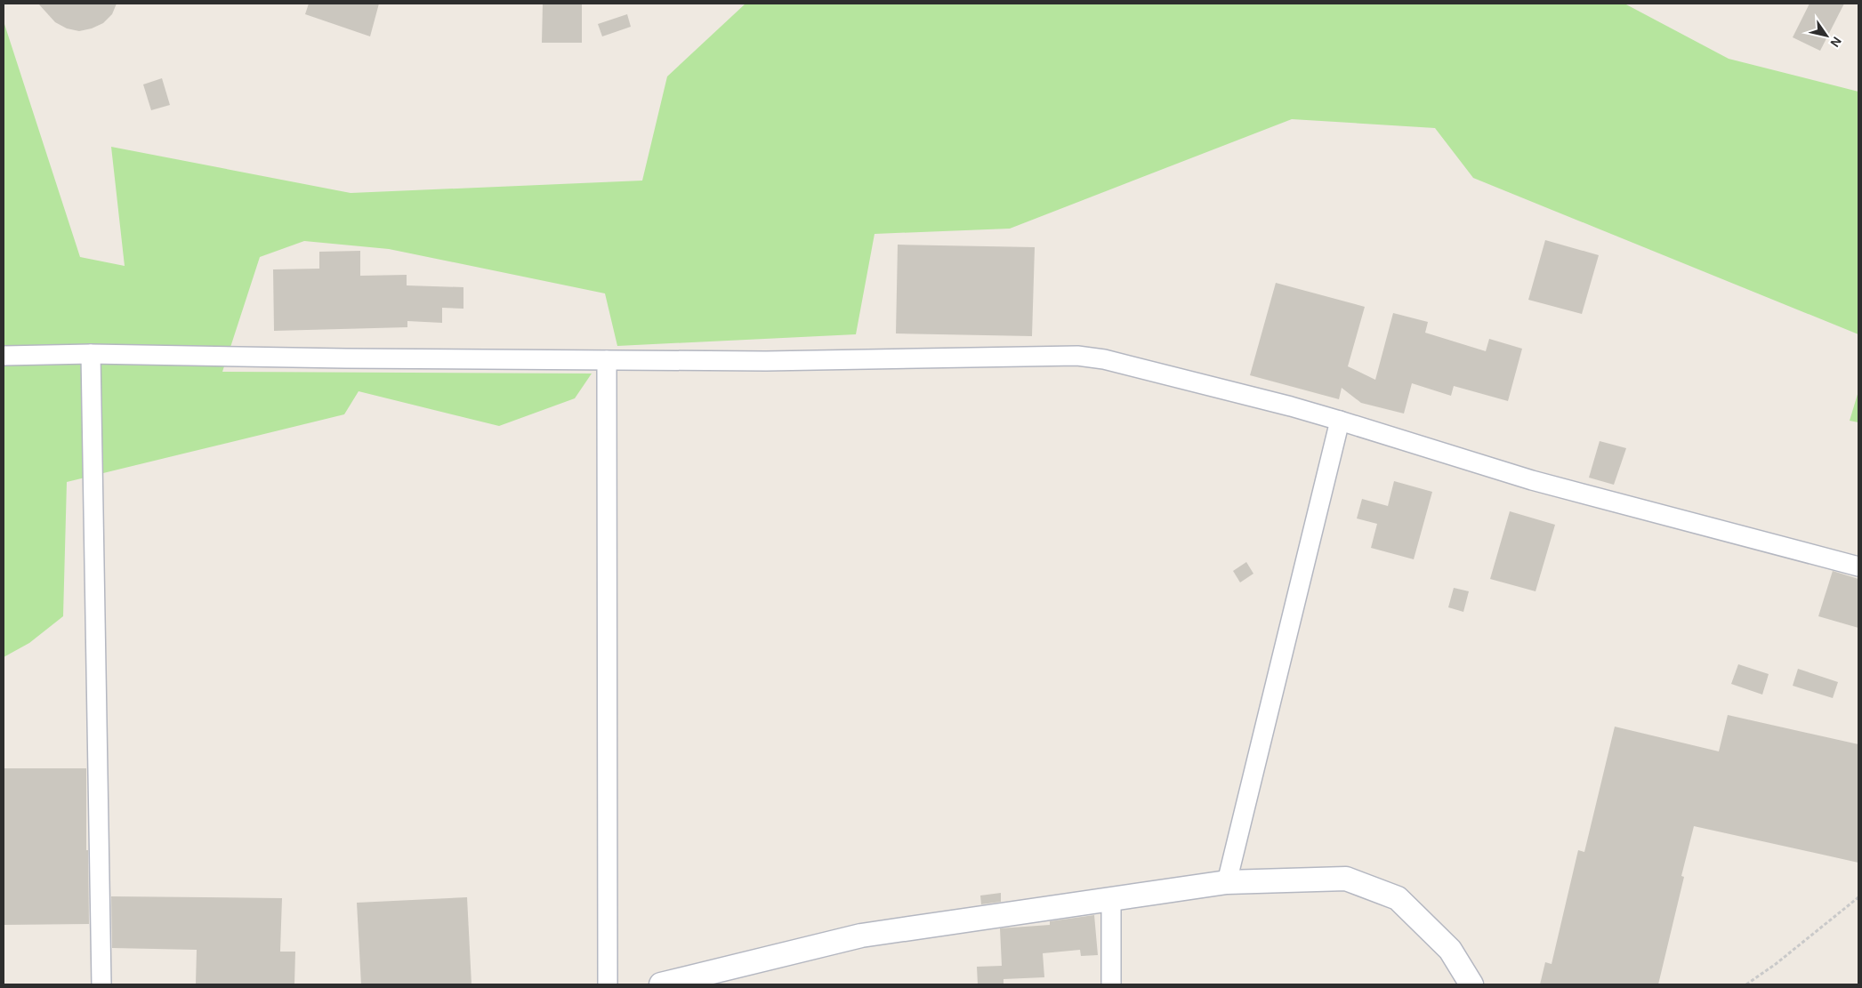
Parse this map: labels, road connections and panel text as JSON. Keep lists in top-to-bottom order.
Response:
{
  "north": "bottom right"
}
